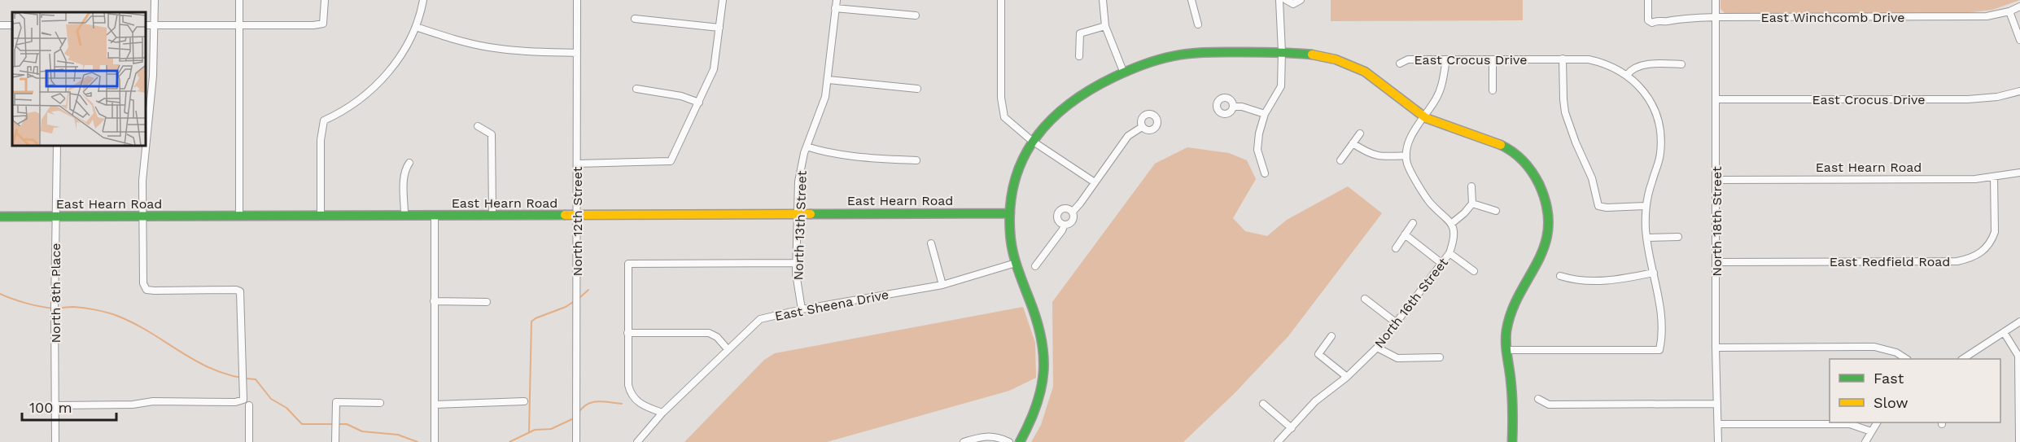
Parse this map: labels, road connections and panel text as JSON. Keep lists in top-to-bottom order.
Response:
{
  "streets": {
    "street": [
      "East Winchcomb Drive",
      "East Crocus Drive",
      "East Hearn Road",
      "North 12th Street",
      "North 18th Street",
      "North 13th Street",
      "East Redfield Road",
      "North 8th Place",
      "North 16th Street",
      "East Sheena Drive"
    ]
  },
  "crossings": [
    ["East Winchcomb Drive", "North 18th Street"],
    ["East Crocus Drive", "North 18th Street"],
    ["East Hearn Road", "North 12th Street"],
    ["East Hearn Road", "North 18th Street"],
    ["East Hearn Road", "North 13th Street"],
    ["East Hearn Road", "East Redfield Road"],
    ["East Hearn Road", "North 8th Place"],
    ["North 18th Street", "East Redfield Road"],
    ["North 13th Street", "East Sheena Drive"]
  ],
  "legend": ["Fast", "Slow"],
  "scale_bar": "100 m"
}
